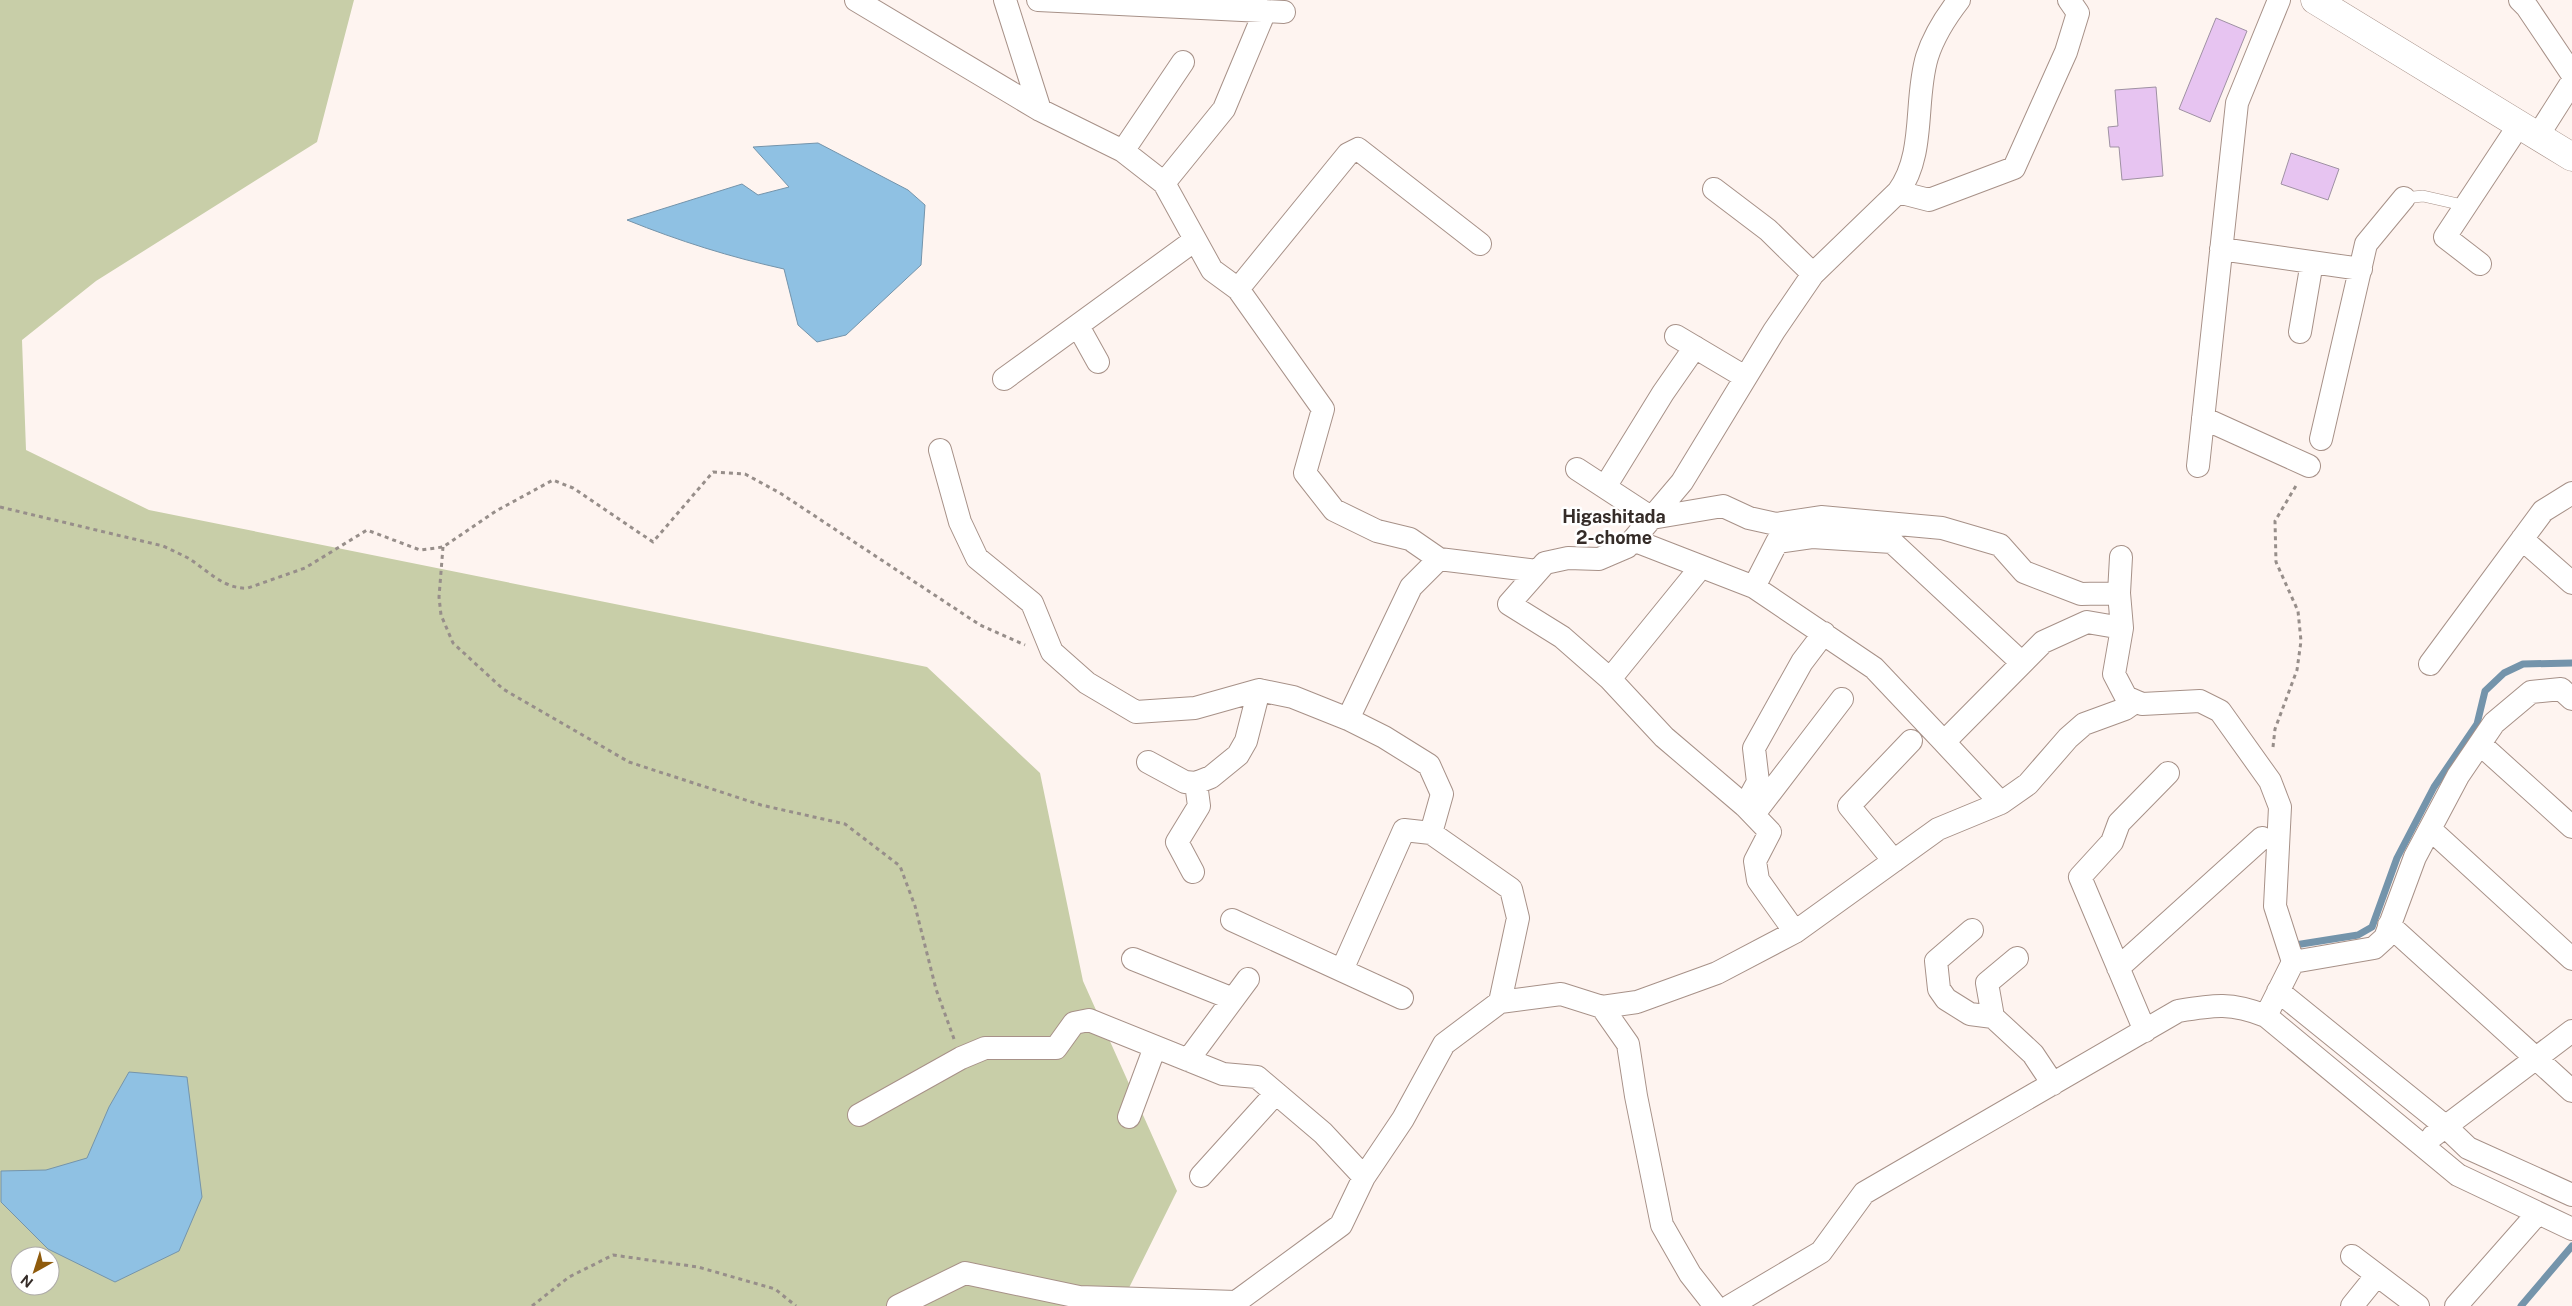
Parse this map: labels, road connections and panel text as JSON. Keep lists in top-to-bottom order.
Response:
{
  "districts": ["Higashitada 2-chome"],
  "north": "bottom left"
}
